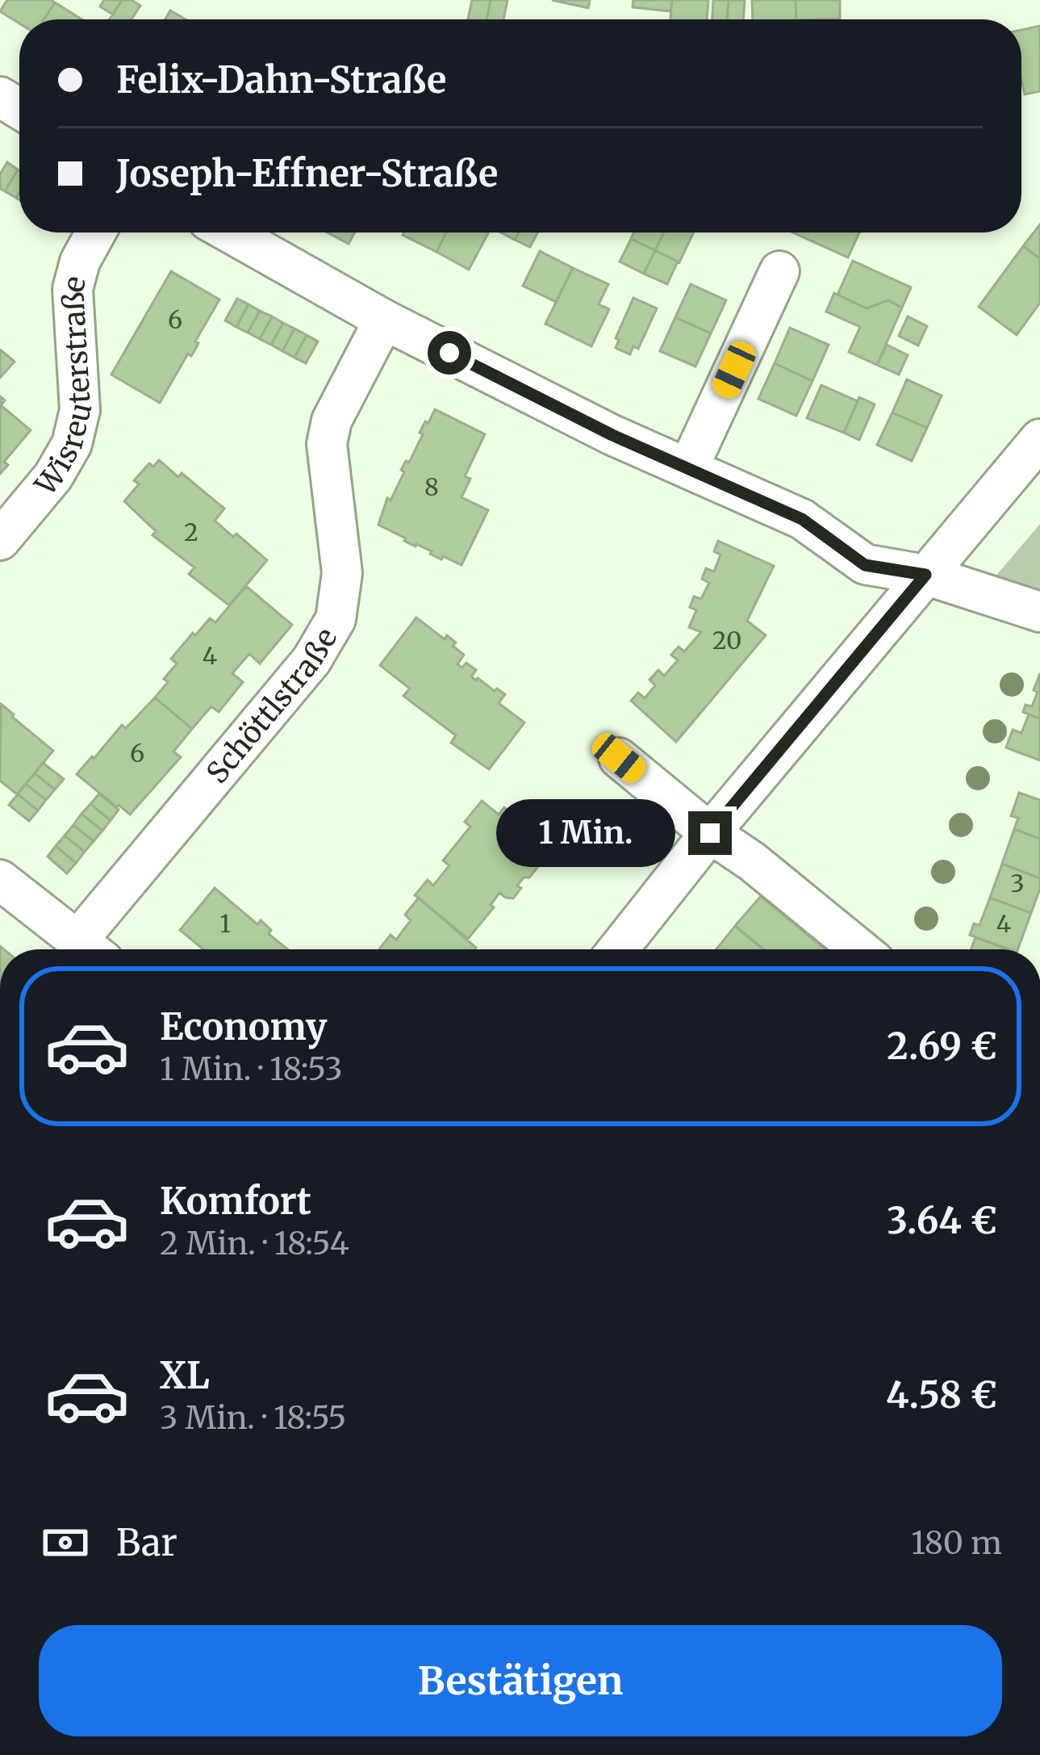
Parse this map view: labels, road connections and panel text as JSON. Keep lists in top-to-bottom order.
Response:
{
  "streets": {
    "street": ["Wisreuterstraße", "Schöttlstraße"]
  },
  "house_numbers": [
    "6",
    "8",
    "2",
    "20",
    "4",
    "6",
    "3",
    "1",
    "4"
  ],
  "page": {
    "banner": ["Felix-Dahn-Straße", "Joseph-Effner-Straße"],
    "bubble": "1 Min.",
    "list": [
      {
        "name": "Economy",
        "note": "1 Min. · 18:53",
        "value": "2.69 €"
      },
      {
        "name": "Komfort",
        "note": "2 Min. · 18:54",
        "value": "3.64 €"
      },
      {
        "name": "XL",
        "note": "3 Min. · 18:55",
        "value": "4.58 €"
      }
    ],
    "pay": ["Bar", "180 m"],
    "buttons": "Bestätigen"
  }
}
